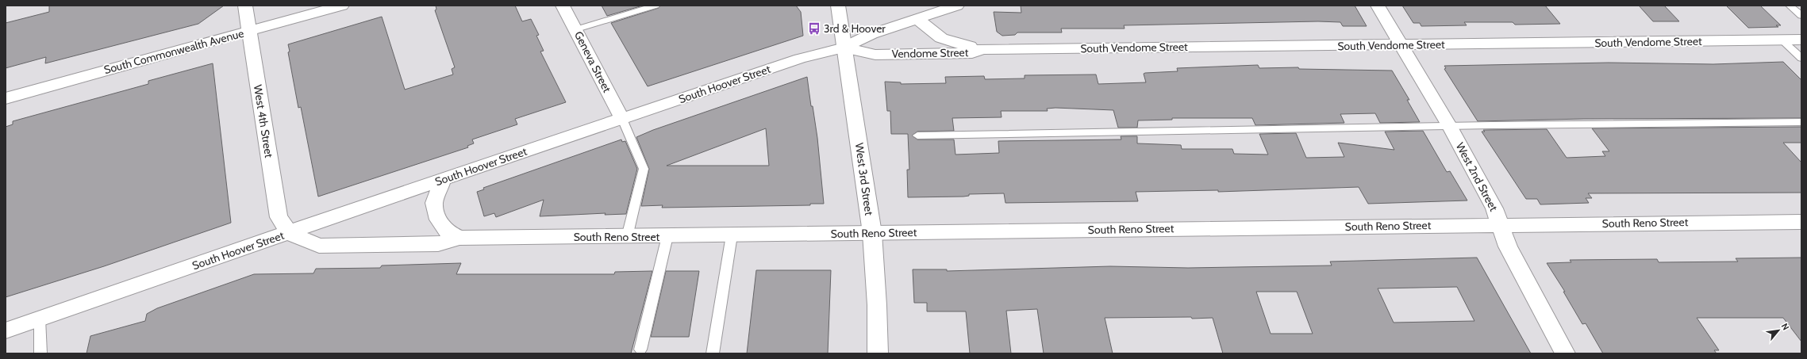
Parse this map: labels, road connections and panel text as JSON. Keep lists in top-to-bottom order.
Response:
{
  "streets": {
    "street": [
      "South Vendome Street",
      "South Commonwealth Avenue",
      "Vendome Street",
      "Geneva Street",
      "South Hoover Street",
      "West 4th Street",
      "West 2nd Street",
      "West 3rd Street",
      "South Reno Street"
    ]
  },
  "crossings": [
    ["South Vendome Street", "Vendome Street"],
    ["South Vendome Street", "West 2nd Street"],
    ["South Commonwealth Avenue", "West 4th Street"],
    ["Vendome Street", "South Hoover Street"],
    ["Vendome Street", "West 3rd Street"],
    ["Geneva Street", "South Hoover Street"],
    ["South Hoover Street", "West 4th Street"],
    ["South Hoover Street", "West 3rd Street"],
    ["South Hoover Street", "South Reno Street"],
    ["West 4th Street", "South Reno Street"],
    ["West 2nd Street", "South Reno Street"],
    ["West 3rd Street", "South Reno Street"]
  ],
  "places": {
    "bus stop": ["3rd & Hoover"]
  },
  "north": "top right"
}
